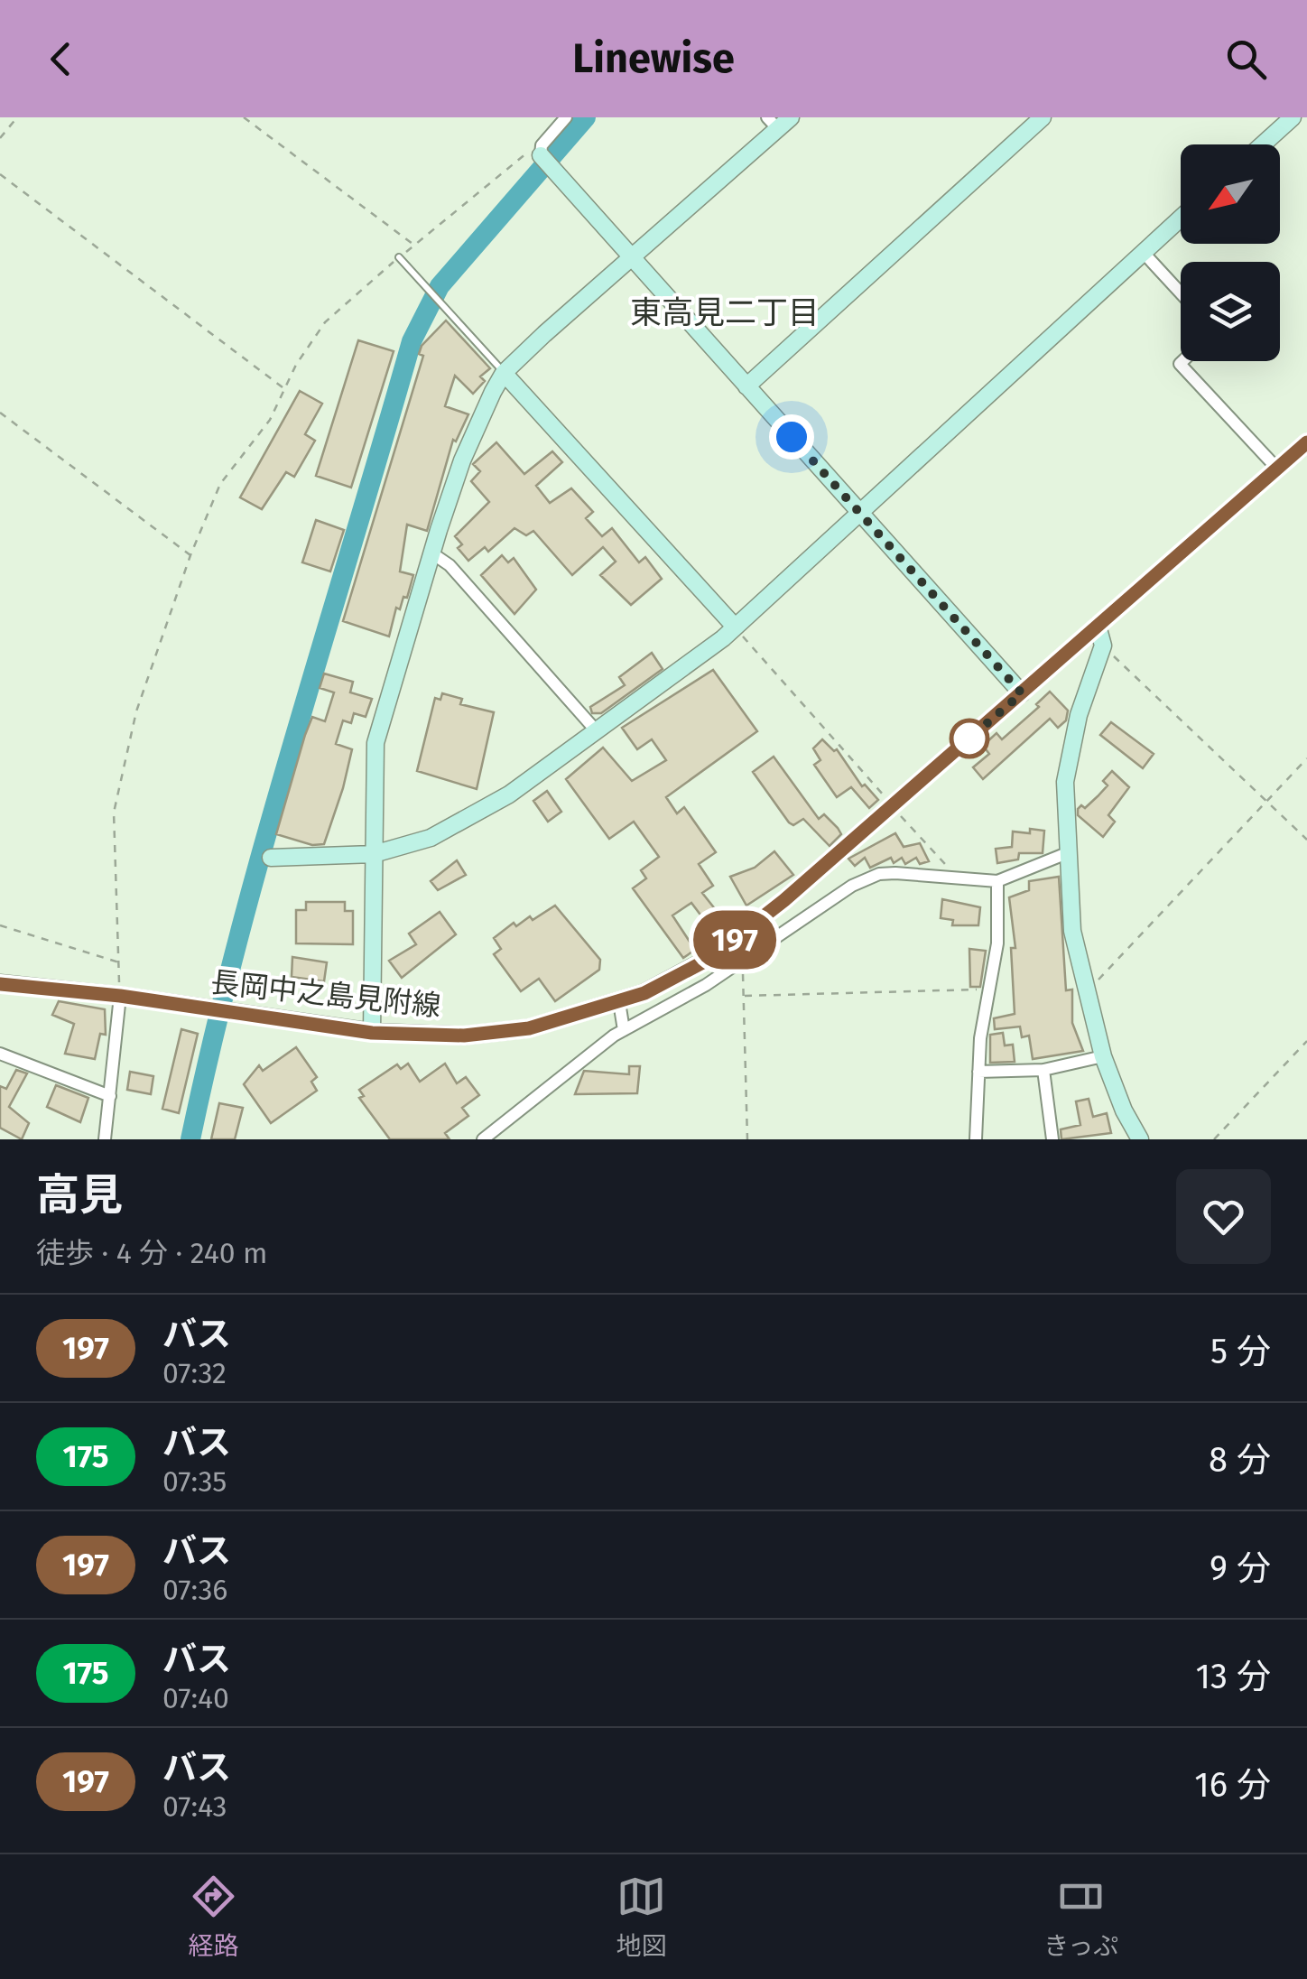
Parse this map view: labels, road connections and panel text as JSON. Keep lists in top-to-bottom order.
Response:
{
  "streets": {
    "street": ["長岡中之島見附線"]
  },
  "districts": ["東高見二丁目"],
  "lines": ["bus line 197"],
  "north": "bottom left",
  "page": {
    "header": "Linewise",
    "on_map": "197",
    "heading": ["高見", "徒歩 · 4 分 · 240 m"],
    "list": [
      {
        "mark": "197",
        "name": "バス",
        "note": "07:32",
        "value": "5 分"
      },
      {
        "mark": "175",
        "name": "バス",
        "note": "07:35",
        "value": "8 分"
      },
      {
        "mark": "197",
        "name": "バス",
        "note": "07:36",
        "value": "9 分"
      },
      {
        "mark": "175",
        "name": "バス",
        "note": "07:40",
        "value": "13 分"
      },
      {
        "mark": "197",
        "name": "バス",
        "note": "07:43",
        "value": "16 分"
      }
    ],
    "tabs": ["経路", "地図", "きっぷ"]
  }
}
